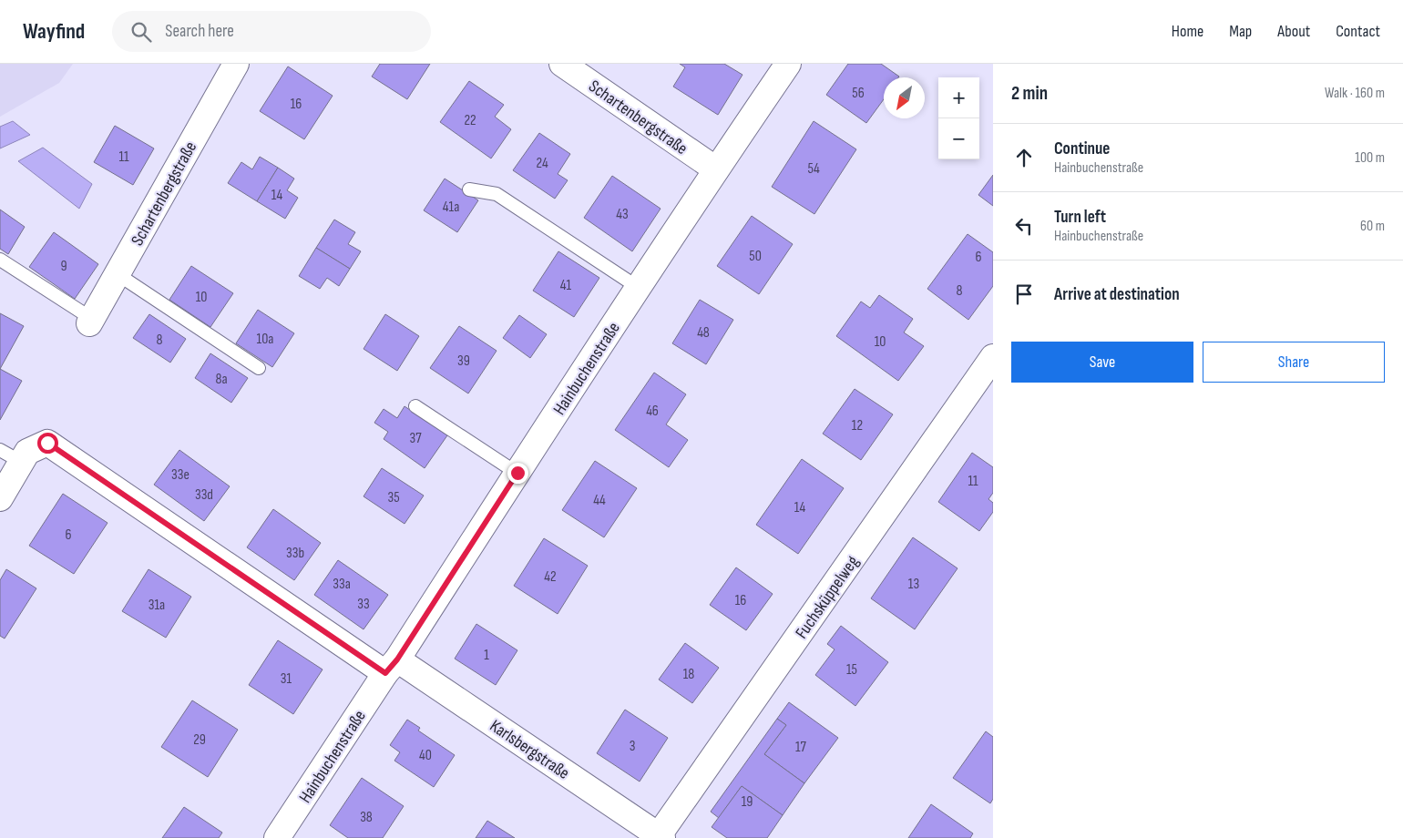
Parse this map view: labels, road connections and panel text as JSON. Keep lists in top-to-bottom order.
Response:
{
  "streets": {
    "street": [
      "Schartenbergstraße",
      "Hainbuchenstraße",
      "Fuchsküppelweg",
      "Karlsbergstraße"
    ]
  },
  "crossings": [
    ["Schartenbergstraße", "Hainbuchenstraße"],
    ["Hainbuchenstraße", "Karlsbergstraße"],
    ["Fuchsküppelweg", "Karlsbergstraße"]
  ],
  "house_numbers": [
    "56",
    "16",
    "22",
    "11",
    "24",
    "54",
    "14",
    "41a",
    "43",
    "50",
    "6",
    "9",
    "41",
    "8",
    "10",
    "48",
    "10a",
    "8",
    "10",
    "39",
    "8a",
    "46",
    "12",
    "37",
    "33e",
    "11",
    "33d",
    "35",
    "44",
    "14",
    "6",
    "33b",
    "42",
    "33a",
    "13",
    "16",
    "33",
    "31a",
    "1",
    "15",
    "18",
    "31",
    "29",
    "3",
    "17",
    "40",
    "19",
    "38"
  ],
  "north": "bottom left",
  "page": {
    "header": "Wayfind",
    "search": "Search here",
    "nav": [
      "Home",
      "Map",
      "About",
      "Contact"
    ],
    "heading": ["2 min", "Walk · 160 m"],
    "map_buttons": ["+", "−"],
    "list": [
      ["Continue", "Hainbuchenstraße", "100 m"],
      ["Turn left", "Hainbuchenstraße", "60 m"],
      "Arrive at destination"
    ],
    "buttons": ["Save", "Share"]
  }
}
